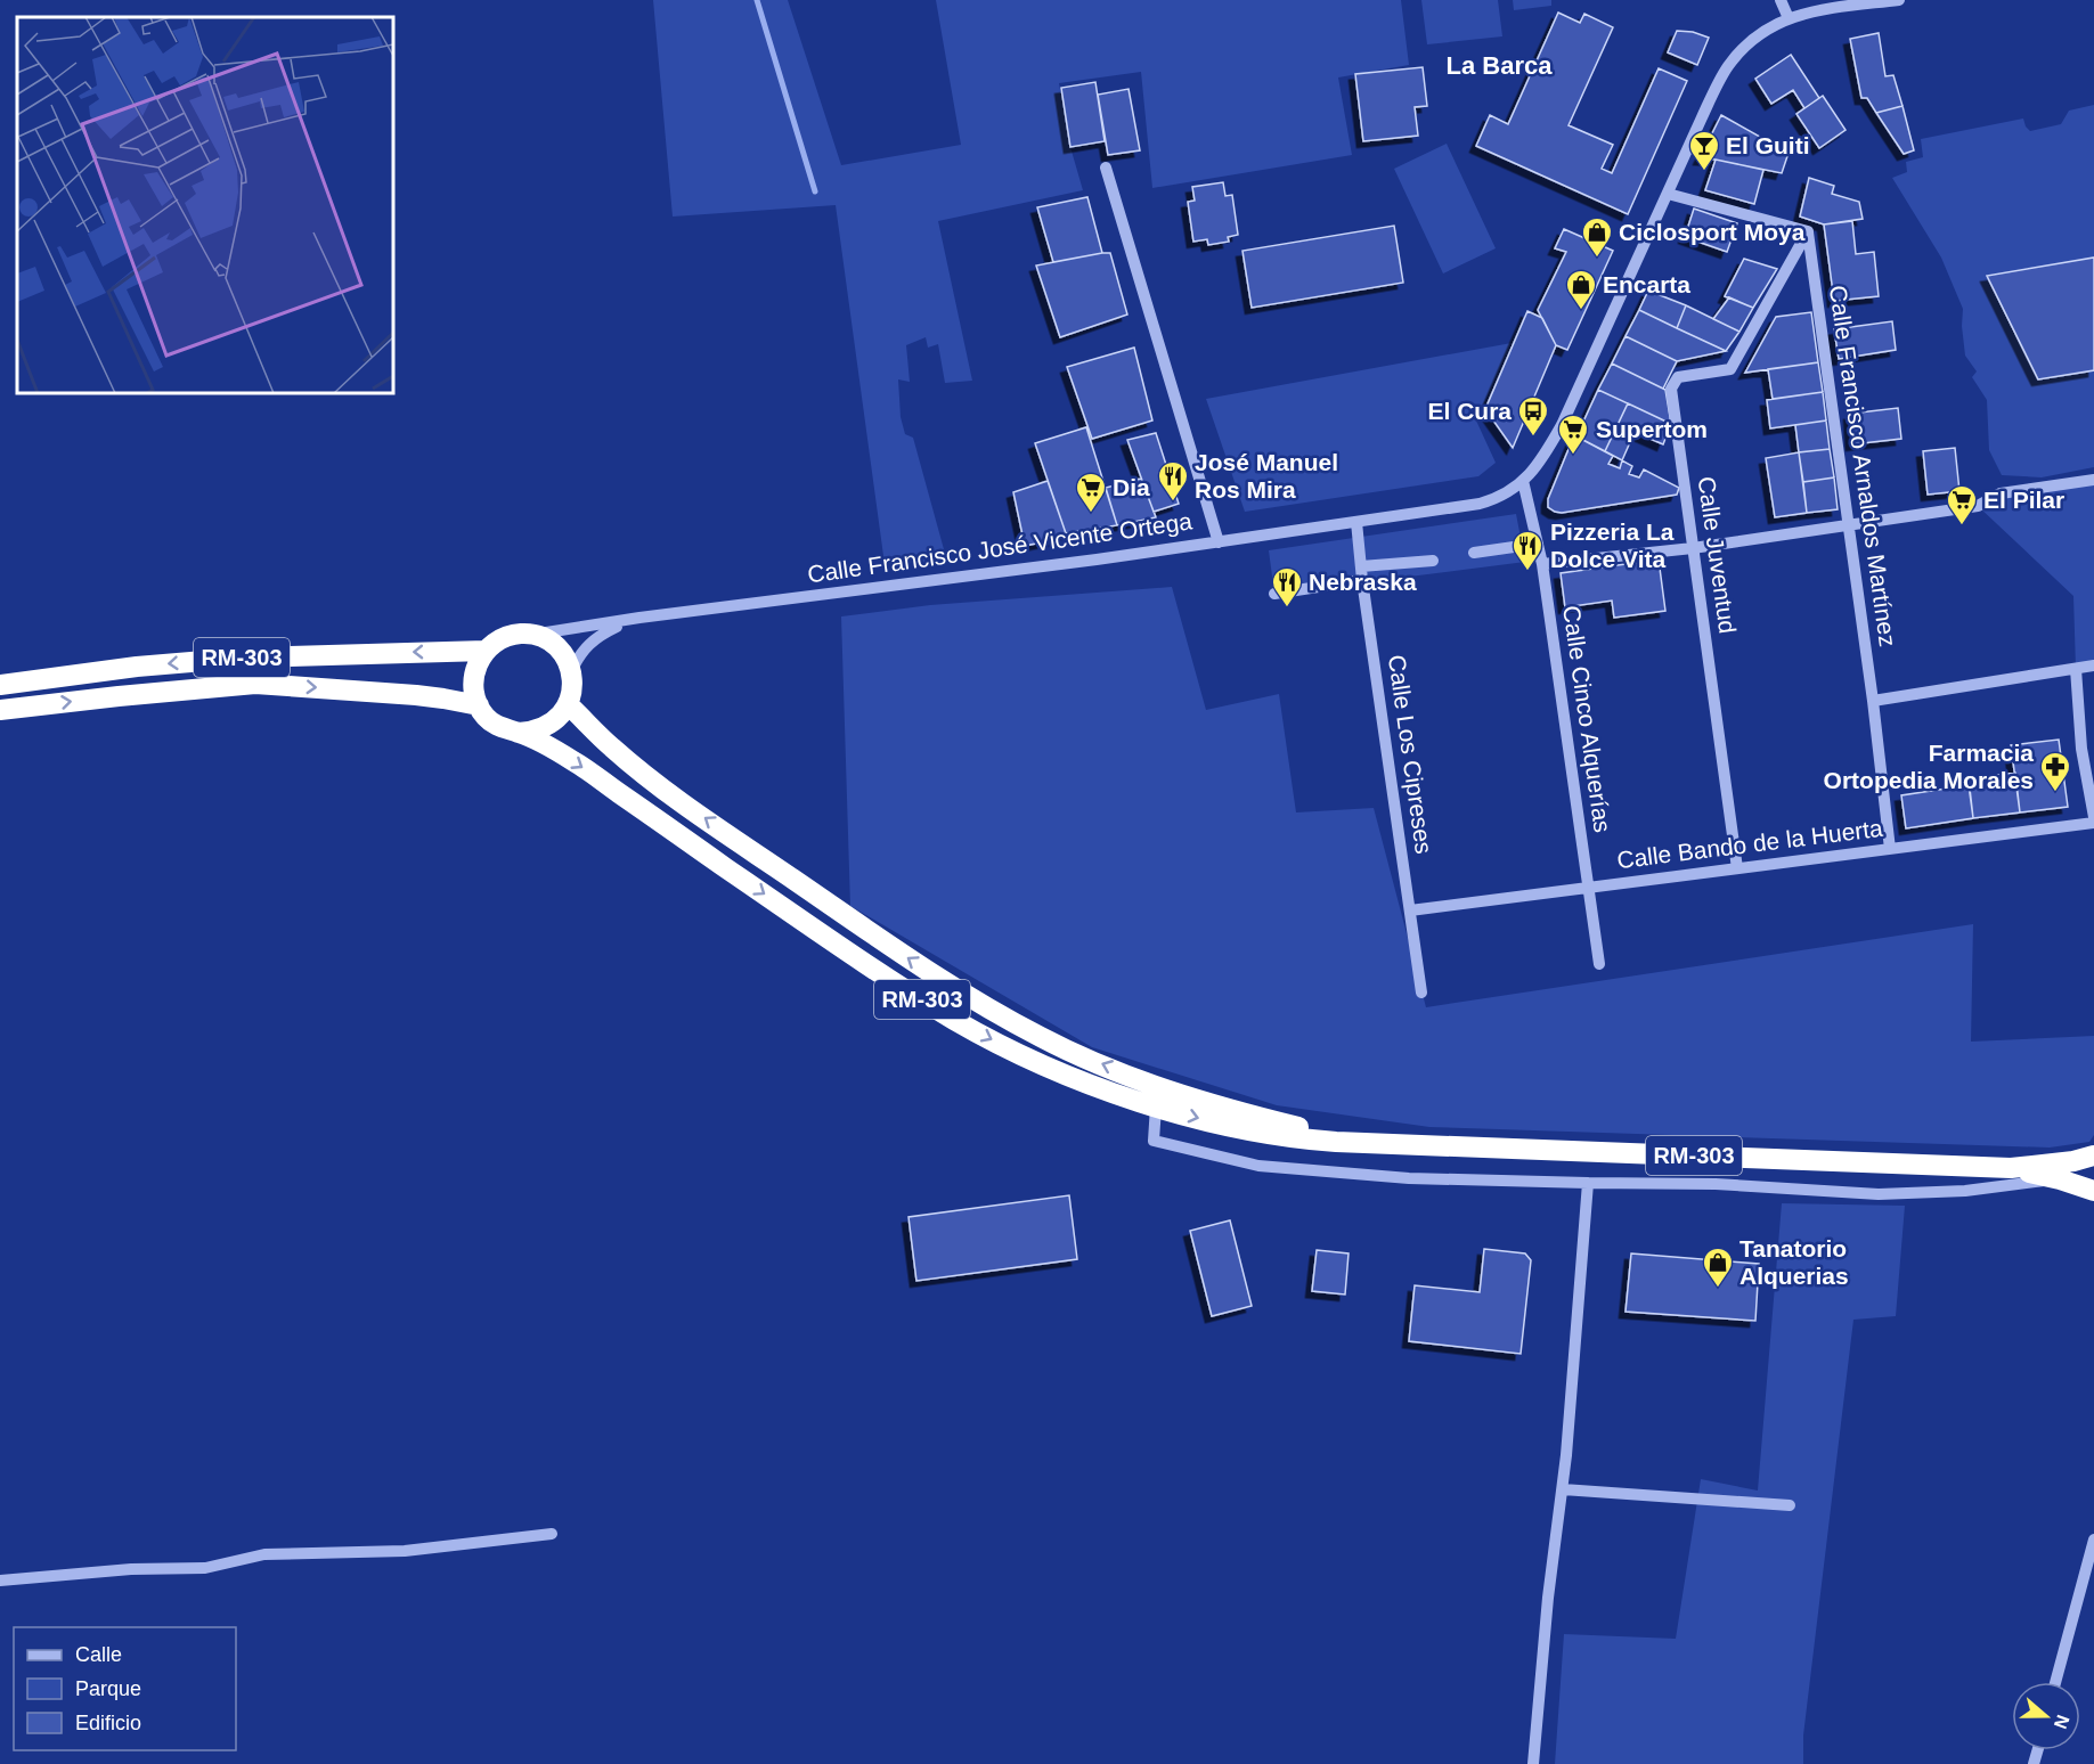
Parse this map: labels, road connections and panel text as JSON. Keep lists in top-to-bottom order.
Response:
{
  "streets": {
    "highway": ["RM-303"],
    "street": [
      "Calle Francisco Arnaldos Martínez",
      "Calle Francisco José Vicente Ortega",
      "Calle Juventud",
      "Calle Cinco Alquerías",
      "Calle Los Cipreses",
      "Calle Bando de la Huerta"
    ]
  },
  "crossings": [
    ["Calle Francisco Arnaldos Martínez", "Calle Juventud"],
    ["Calle Francisco Arnaldos Martínez", "Calle Bando de la Huerta"],
    ["Calle Francisco José Vicente Ortega", "Calle Cinco Alquerías"],
    ["Calle Francisco José Vicente Ortega", "Calle Los Cipreses"],
    ["Calle Juventud", "Calle Bando de la Huerta"],
    ["Calle Cinco Alquerías", "Calle Bando de la Huerta"],
    ["Calle Los Cipreses", "Calle Bando de la Huerta"]
  ],
  "districts": ["La Barca"],
  "places": {
    "bar": ["El Guiti"],
    "shop": ["Ciclosport Moya", "Encarta", "Tanatorio Alquerias"],
    "bus stop": ["El Cura"],
    "supermarket": ["Supertom", "Dia", "El Pilar"],
    "restaurant": ["José Manuel Ros Mira", "Pizzeria La Dolce Vita", "Nebraska"],
    "pharmacy": ["Farmacia Ortopedia Morales"]
  },
  "legend": ["Calle", "Parque", "Edificio"],
  "north": "right"
}
